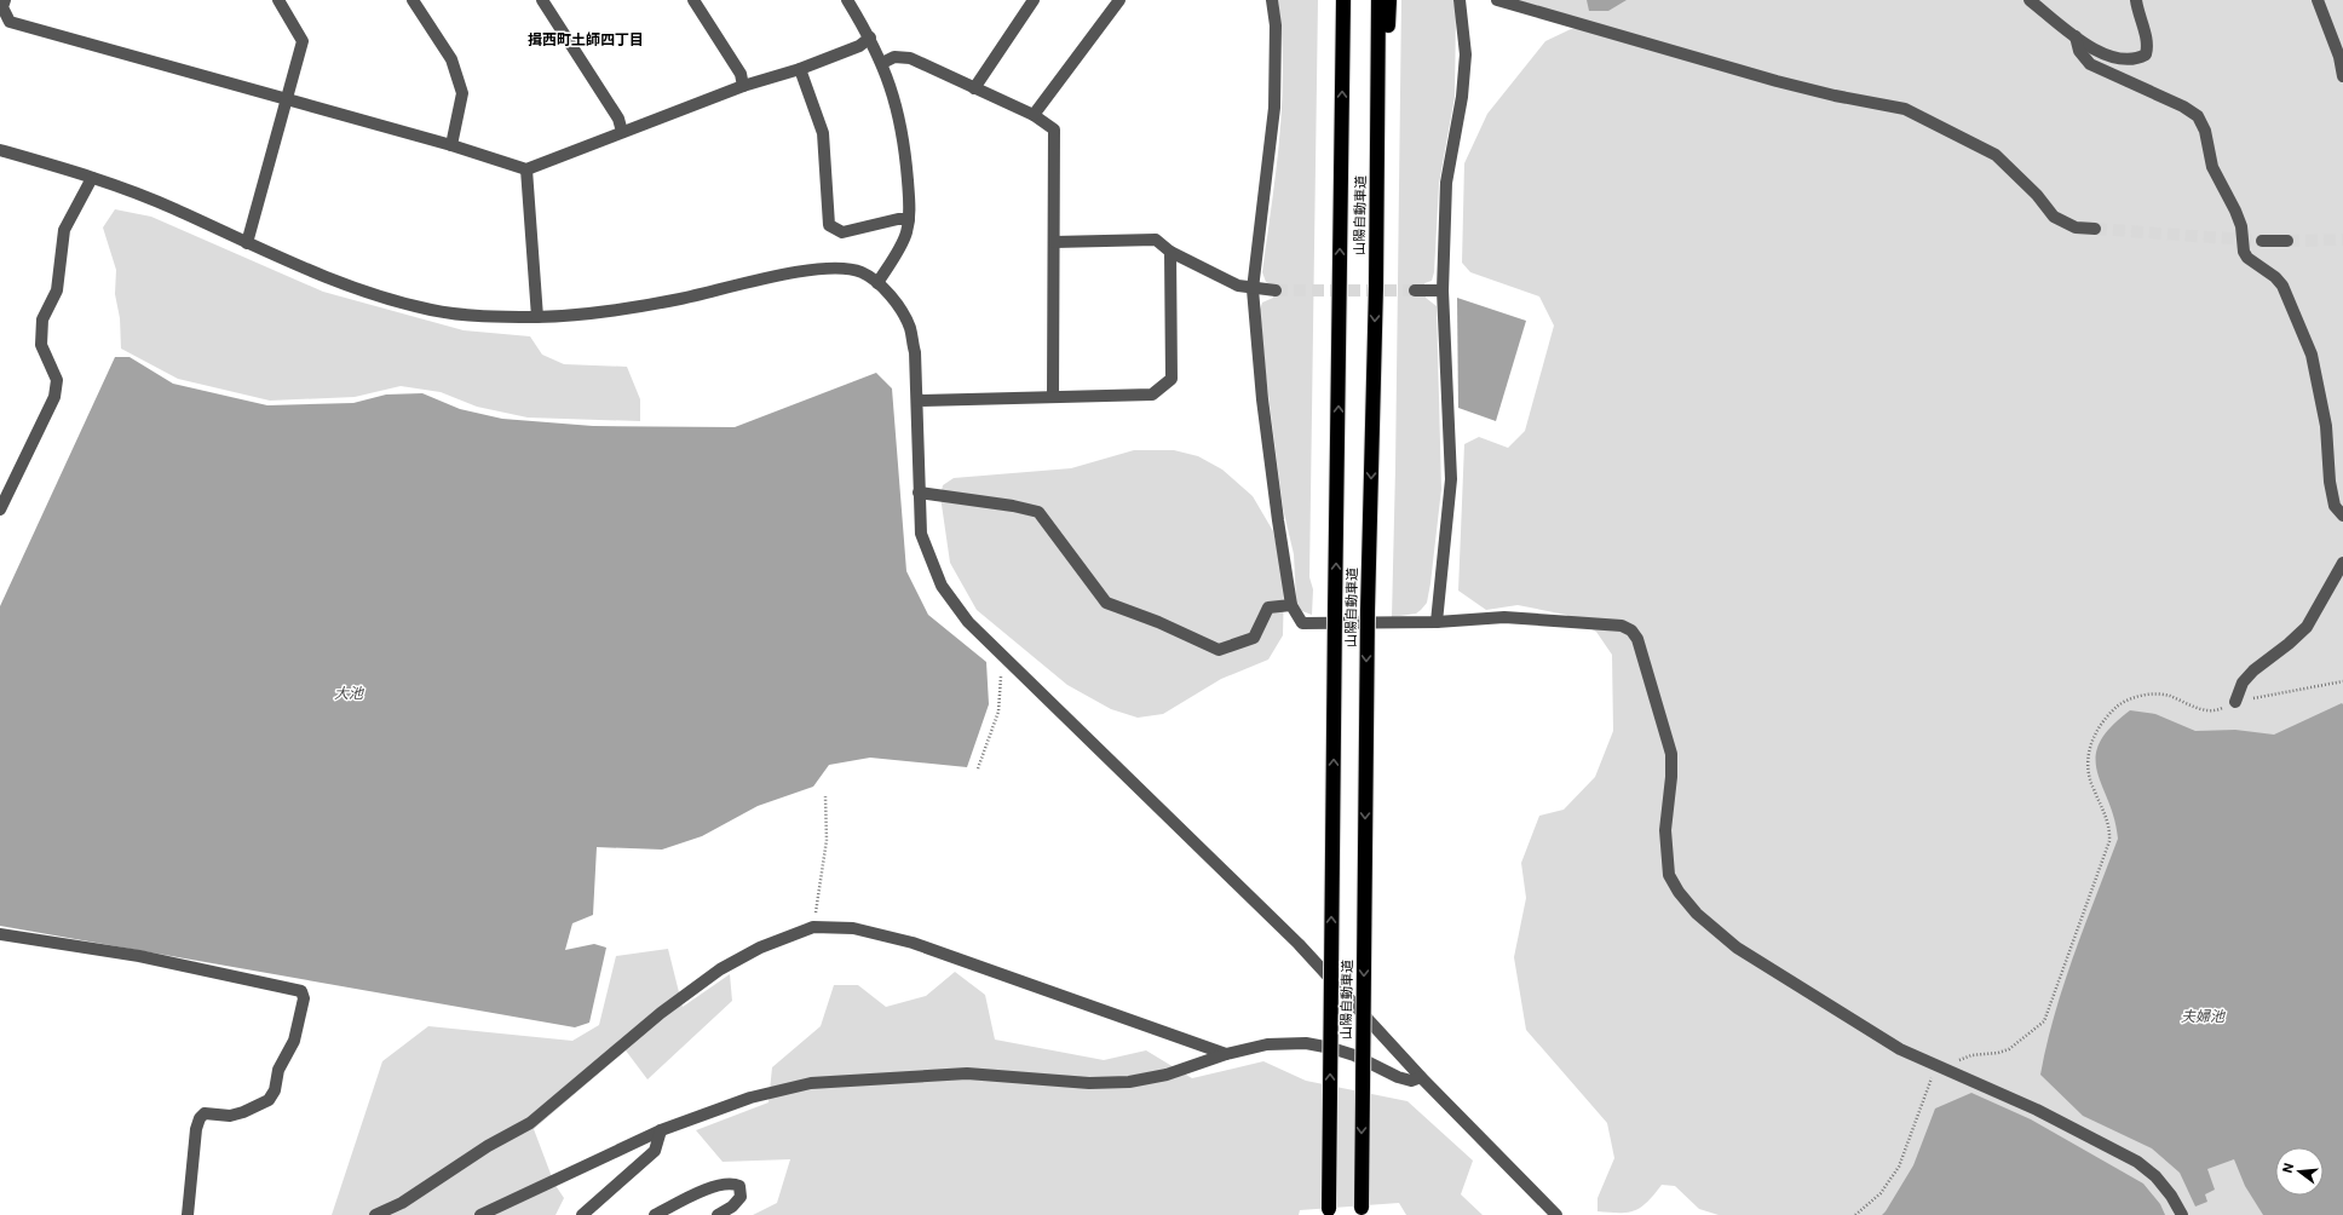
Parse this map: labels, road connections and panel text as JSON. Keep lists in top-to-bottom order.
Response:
{
  "streets": {
    "highway": ["山陽自動車道"]
  },
  "districts": ["揖西町土師四丁目"],
  "water": ["大池", "夫婦池"],
  "north": "left"
}
